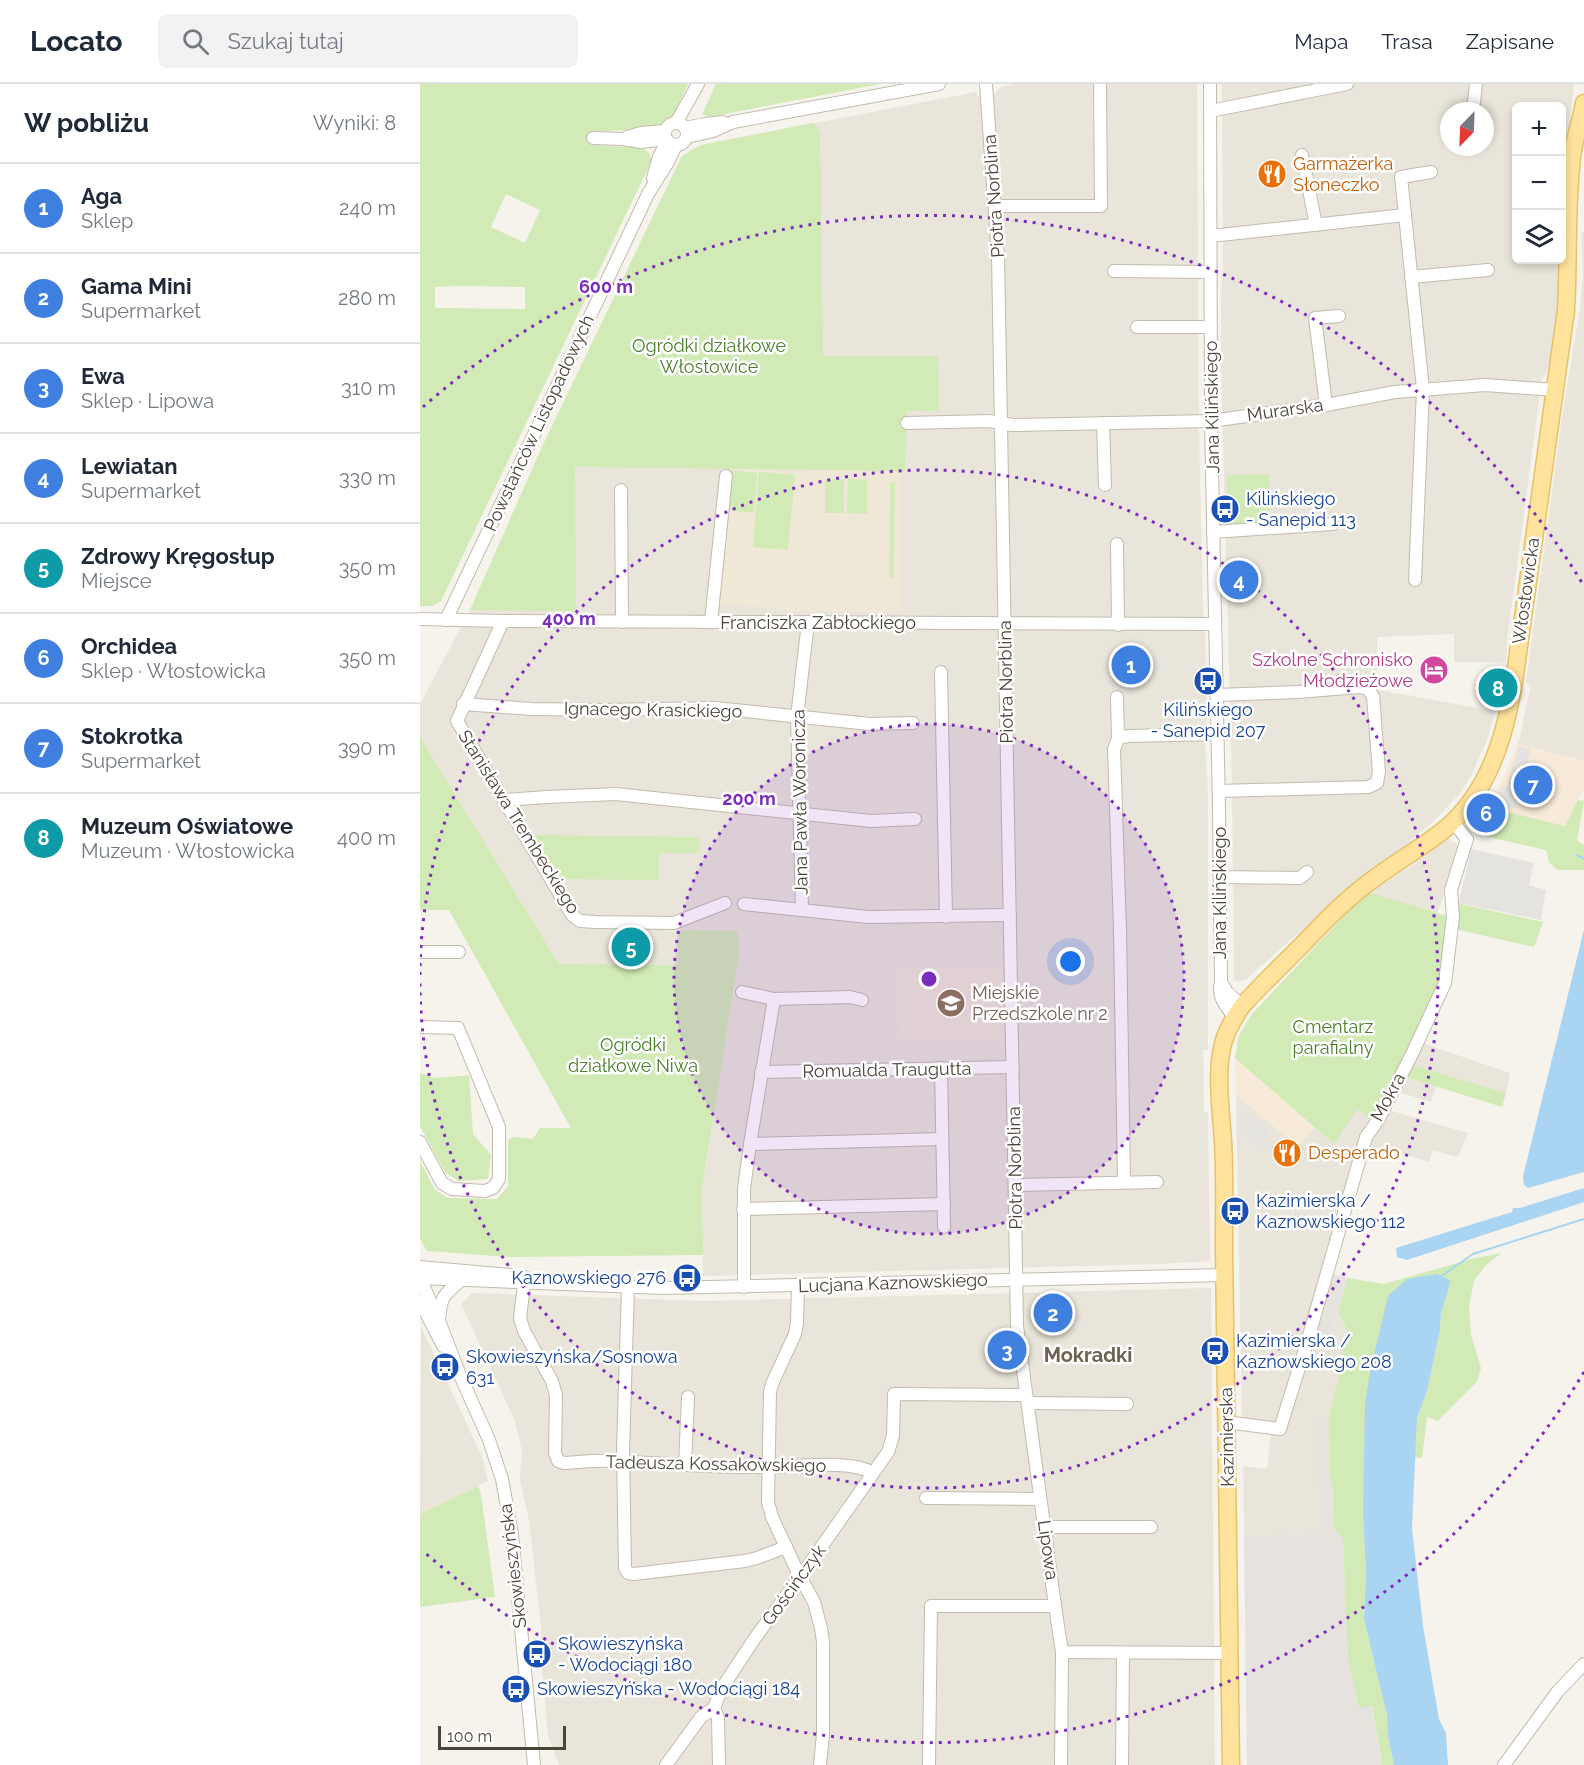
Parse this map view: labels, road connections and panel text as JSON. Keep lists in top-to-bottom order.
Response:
{
  "streets": {
    "main road": ["Włostowicka", "Kazimierska"],
    "street": [
      "Piotra Norblina",
      "Jana Kilińskiego",
      "Murarska",
      "Powstańców Listopadowych",
      "Franciszka Zabłockiego",
      "Ignacego Krasickiego",
      "Jana Pawła Woronicza",
      "Stanisława Trembeckiego",
      "Romualda Traugutta",
      "Mokra",
      "Lucjana Kaznowskiego",
      "Tadeusza Kossakowskiego",
      "Lipowa",
      "Skowieszyńska",
      "Gościńczyk"
    ]
  },
  "crossings": [
    ["Piotra Norblina", "Murarska"],
    ["Piotra Norblina", "Franciszka Zabłockiego"],
    ["Piotra Norblina", "Romualda Traugutta"],
    ["Piotra Norblina", "Lucjana Kaznowskiego"],
    ["Piotra Norblina", "Lipowa"],
    ["Jana Kilińskiego", "Murarska"],
    ["Jana Kilińskiego", "Włostowicka"],
    ["Jana Kilińskiego", "Franciszka Zabłockiego"],
    ["Jana Kilińskiego", "Kazimierska"],
    ["Murarska", "Włostowicka"],
    ["Powstańców Listopadowych", "Franciszka Zabłockiego"],
    ["Włostowicka", "Mokra"],
    ["Włostowicka", "Kazimierska"],
    ["Franciszka Zabłockiego", "Jana Pawła Woronicza"],
    ["Franciszka Zabłockiego", "Stanisława Trembeckiego"],
    ["Ignacego Krasickiego", "Jana Pawła Woronicza"],
    ["Ignacego Krasickiego", "Stanisława Trembeckiego"],
    ["Mokra", "Kazimierska"],
    ["Lucjana Kaznowskiego", "Kazimierska"],
    ["Lucjana Kaznowskiego", "Tadeusza Kossakowskiego"],
    ["Lucjana Kaznowskiego", "Lipowa"],
    ["Lucjana Kaznowskiego", "Skowieszyńska"],
    ["Tadeusza Kossakowskiego", "Gościńczyk"],
    ["Lipowa", "Gościńczyk"]
  ],
  "districts": ["Mokradki"],
  "parks": ["Ogródki działkowe Włostowice", "Cmentarz parafialny", "Ogródki działkowe Niwa"],
  "places": {
    "restaurant": ["Garmażerka Słoneczko", "Desperado"],
    "bus stop": [
      "Kilińskiego - Sanepid 113",
      "Kilińskiego - Sanepid 207",
      "Kazimierska / Kaznowskiego 112",
      "Kaznowskiego 276",
      "Kazimierska / Kaznowskiego 208",
      "Skowieszyńska/Sosnowa 631",
      "Skowieszyńska - Wodociągi 180",
      "Skowieszyńska - Wodociągi 184"
    ],
    "hotel": ["Szkolne Schronisko Młodzieżowe"],
    "school or university": ["Miejskie Przedszkole nr 2"]
  },
  "scale_bar": "100 m",
  "north": "bottom left",
  "page": {
    "header": "Locato",
    "search": "Szukaj tutaj",
    "nav": ["Mapa", "Trasa", "Zapisane"],
    "heading": ["W pobliżu", "Wyniki: 8"],
    "map_buttons": ["+", "−"],
    "list": [
      {
        "mark": "1",
        "name": "Aga",
        "note": "Sklep",
        "value": "240 m"
      },
      {
        "mark": "2",
        "name": "Gama Mini",
        "note": "Supermarket",
        "value": "280 m"
      },
      {
        "mark": "3",
        "name": "Ewa",
        "note": "Sklep · Lipowa",
        "value": "310 m"
      },
      {
        "mark": "4",
        "name": "Lewiatan",
        "note": "Supermarket",
        "value": "330 m"
      },
      {
        "mark": "5",
        "name": "Zdrowy Kręgosłup",
        "note": "Miejsce",
        "value": "350 m"
      },
      {
        "mark": "6",
        "name": "Orchidea",
        "note": "Sklep · Włostowicka",
        "value": "350 m"
      },
      {
        "mark": "7",
        "name": "Stokrotka",
        "note": "Supermarket",
        "value": "390 m"
      },
      {
        "mark": "8",
        "name": "Muzeum Oświatowe",
        "note": "Muzeum · Włostowicka",
        "value": "400 m"
      }
    ],
    "pins": [
      "4",
      "1",
      "8",
      "7",
      "6",
      "5",
      "2",
      "3"
    ],
    "scale": "100 m"
  },
  "rings": ["600 m", "400 m", "200 m"]
}
